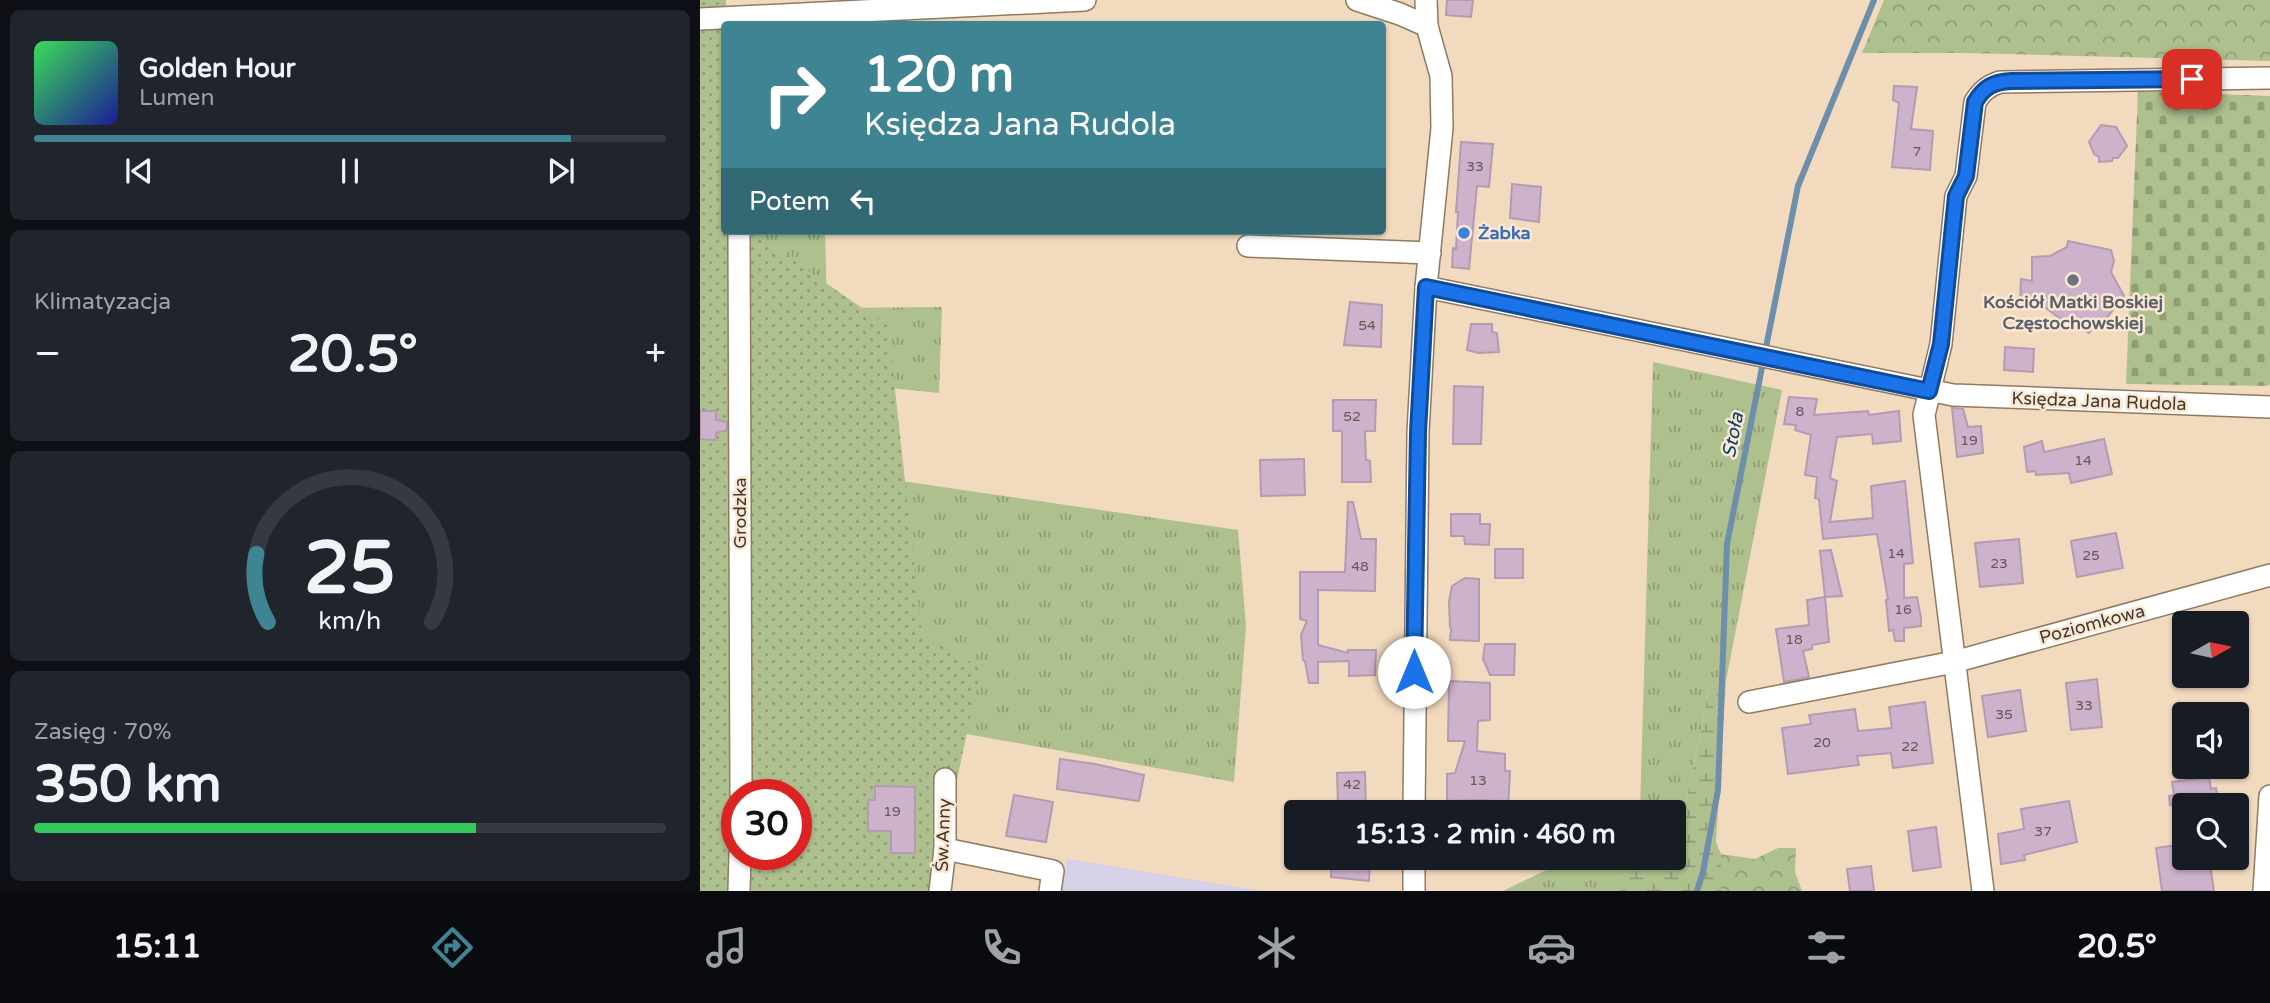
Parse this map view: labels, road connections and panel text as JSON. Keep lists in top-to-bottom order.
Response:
{
  "streets": {
    "street": [
      "Księdza Jana Rudola",
      "Grodzka",
      "Poziomkowa",
      "Św.Anny"
    ]
  },
  "water": ["Stoła"],
  "places": ["Żabka", "Kościół Matki Boskiej Częstochowskiej"],
  "house_numbers": [
    "7",
    "33",
    "54",
    "8",
    "52",
    "19",
    "14",
    "14",
    "25",
    "23",
    "48",
    "16",
    "18",
    "33",
    "35",
    "20",
    "22",
    "13",
    "42",
    "19",
    "37"
  ],
  "north": "right",
  "page": {
    "turn": ["120 m", "Księdza Jana Rudola"],
    "song": ["Golden Hour", "Lumen"],
    "then": "Potem",
    "tile": [
      "Klimatyzacja",
      ["Zasięg · 70%", "350 km"]
    ],
    "heat": ["−", "20.5°", "+"],
    "limit": "30",
    "trip": "15:13 · 2 min · 460 m",
    "tabs": ["15:11", "20.5°"],
    "gauge": ["25", "km/h"]
  }
}
